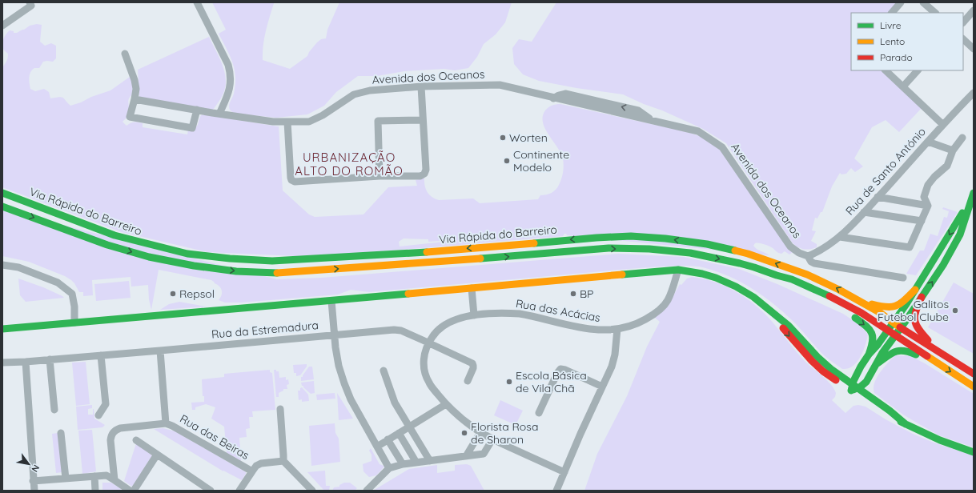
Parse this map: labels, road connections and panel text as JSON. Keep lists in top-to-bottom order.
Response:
{
  "streets": {
    "main road": ["Via Rápida do Barreiro"],
    "street": [
      "Avenida dos Oceanos",
      "Rua de Santo António",
      "Rua das Acácias",
      "Rua da Estremadura",
      "Rua das Beiras"
    ]
  },
  "crossings": [
    ["Avenida dos Oceanos", "Rua de Santo António"],
    ["Rua das Acácias", "Rua da Estremadura"]
  ],
  "districts": ["URBANIZAÇÃO ALTO DO ROMÃO"],
  "places": [
    "Worten",
    "Continente Modelo",
    "Repsol",
    "BP",
    "Galitos Futebol Clube",
    "Escola Básica de Vila Chã",
    "Florista Rosa de Sharon"
  ],
  "legend": ["Livre", "Lento", "Parado"],
  "north": "bottom right"
}
